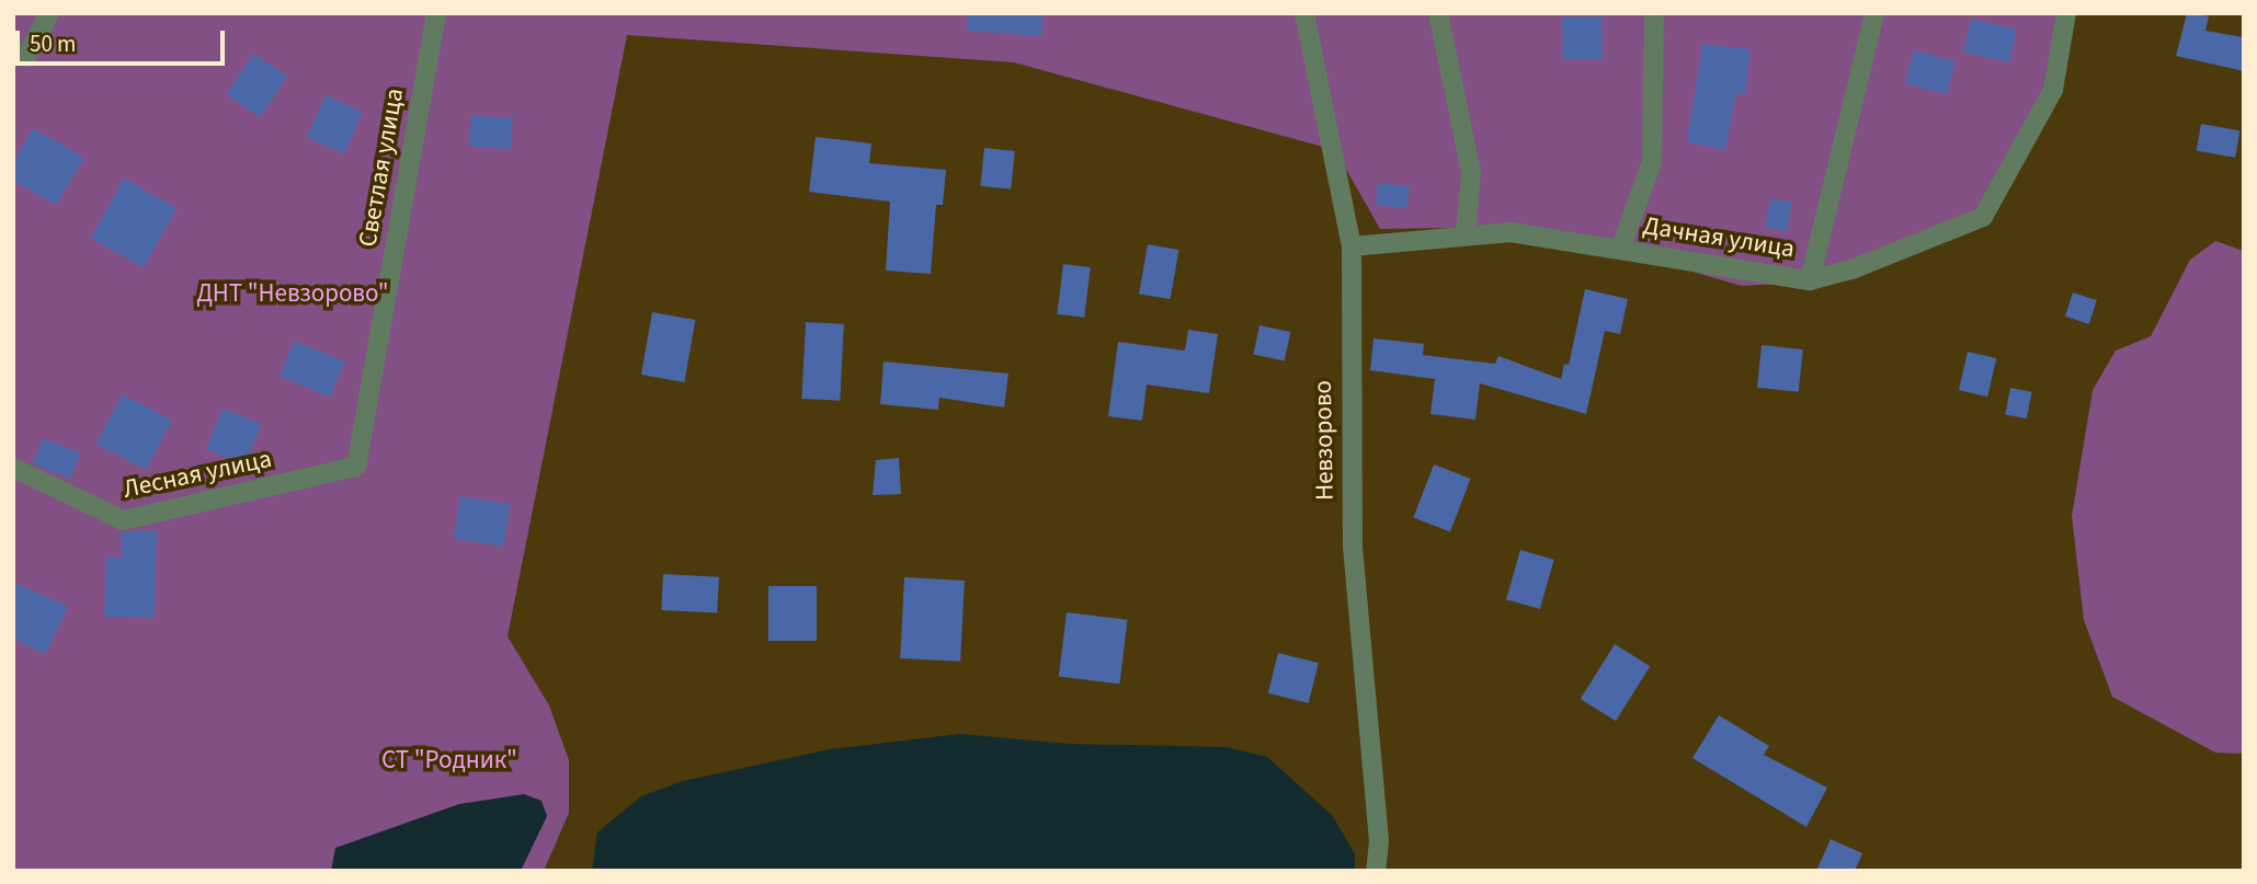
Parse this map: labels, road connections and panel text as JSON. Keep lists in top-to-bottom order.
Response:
{
  "streets": {
    "street": [
      "Светлая улица",
      "Дачная улица",
      "Невзорово",
      "Лесная улица"
    ]
  },
  "crossings": [
    ["Светлая улица", "Лесная улица"],
    ["Дачная улица", "Невзорово"]
  ],
  "parks": ["ДНТ \"Невзорово\"", "СТ \"Родник\""],
  "scale_bar": "50 m"
}
